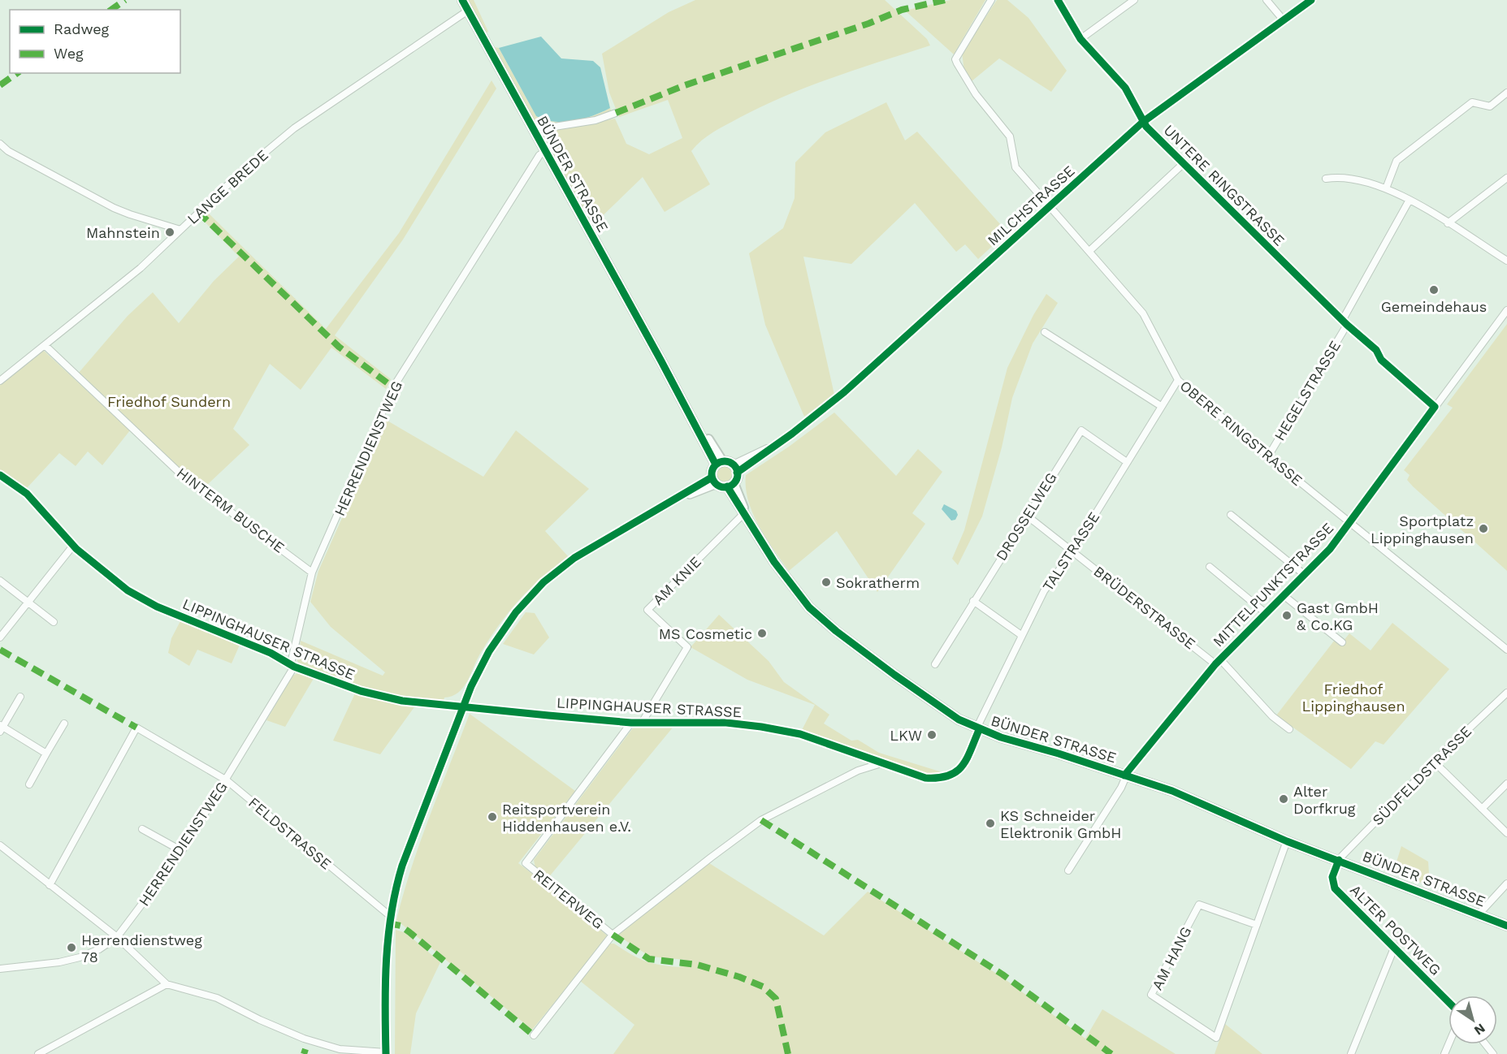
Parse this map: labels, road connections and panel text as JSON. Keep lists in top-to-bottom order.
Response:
{
  "streets": {
    "main road": ["BÜNDER STRASSE"],
    "street": [
      "UNTERE RINGSTRASSE",
      "LANGE BREDE",
      "MILCHSTRASSE",
      "HEGELSTRASSE",
      "OBERE RINGSTRASSE",
      "HERRENDIENSTWEG",
      "HINTERM BUSCHE",
      "DROSSELWEG",
      "TALSTRASSE",
      "AM KNIE",
      "MITTELPUNKTSTRASSE",
      "BRÜDERSTRASSE",
      "LIPPINGHAUSER STRASSE",
      "SÜDFELDSTRASSE",
      "FELDSTRASSE",
      "REITERWEG",
      "ALTER POSTWEG",
      "AM HANG"
    ]
  },
  "crossings": [
    ["BÜNDER STRASSE", "LANGE BREDE"],
    ["BÜNDER STRASSE", "MILCHSTRASSE"],
    ["BÜNDER STRASSE", "HERRENDIENSTWEG"],
    ["BÜNDER STRASSE", "TALSTRASSE"],
    ["BÜNDER STRASSE", "AM KNIE"],
    ["BÜNDER STRASSE", "MITTELPUNKTSTRASSE"],
    ["BÜNDER STRASSE", "LIPPINGHAUSER STRASSE"],
    ["BÜNDER STRASSE", "SÜDFELDSTRASSE"],
    ["BÜNDER STRASSE", "ALTER POSTWEG"],
    ["BÜNDER STRASSE", "AM HANG"],
    ["UNTERE RINGSTRASSE", "MILCHSTRASSE"],
    ["UNTERE RINGSTRASSE", "HEGELSTRASSE"],
    ["LANGE BREDE", "HINTERM BUSCHE"],
    ["MILCHSTRASSE", "OBERE RINGSTRASSE"],
    ["HEGELSTRASSE", "OBERE RINGSTRASSE"],
    ["OBERE RINGSTRASSE", "TALSTRASSE"],
    ["OBERE RINGSTRASSE", "MITTELPUNKTSTRASSE"],
    ["HERRENDIENSTWEG", "HINTERM BUSCHE"],
    ["HERRENDIENSTWEG", "LIPPINGHAUSER STRASSE"],
    ["HERRENDIENSTWEG", "FELDSTRASSE"],
    ["DROSSELWEG", "TALSTRASSE"],
    ["DROSSELWEG", "BRÜDERSTRASSE"],
    ["TALSTRASSE", "BRÜDERSTRASSE"],
    ["TALSTRASSE", "LIPPINGHAUSER STRASSE"],
    ["AM KNIE", "LIPPINGHAUSER STRASSE"],
    ["MITTELPUNKTSTRASSE", "BRÜDERSTRASSE"],
    ["LIPPINGHAUSER STRASSE", "REITERWEG"],
    ["SÜDFELDSTRASSE", "ALTER POSTWEG"]
  ],
  "parks": ["Friedhof Sundern", "Friedhof Lippinghausen"],
  "places": [
    "Mahnstein",
    "Gemeindehaus",
    "Sportplatz Lippinghausen",
    "Sokratherm",
    "Gast GmbH & Co.KG",
    "MS Cosmetic",
    "LKW",
    "Alter Dorfkrug",
    "Reitsportverein Hiddenhausen e.V.",
    "KS Schneider Elektronik GmbH",
    "Herrendienstweg 78"
  ],
  "legend": ["Radweg", "Weg"],
  "north": "bottom right"
}
